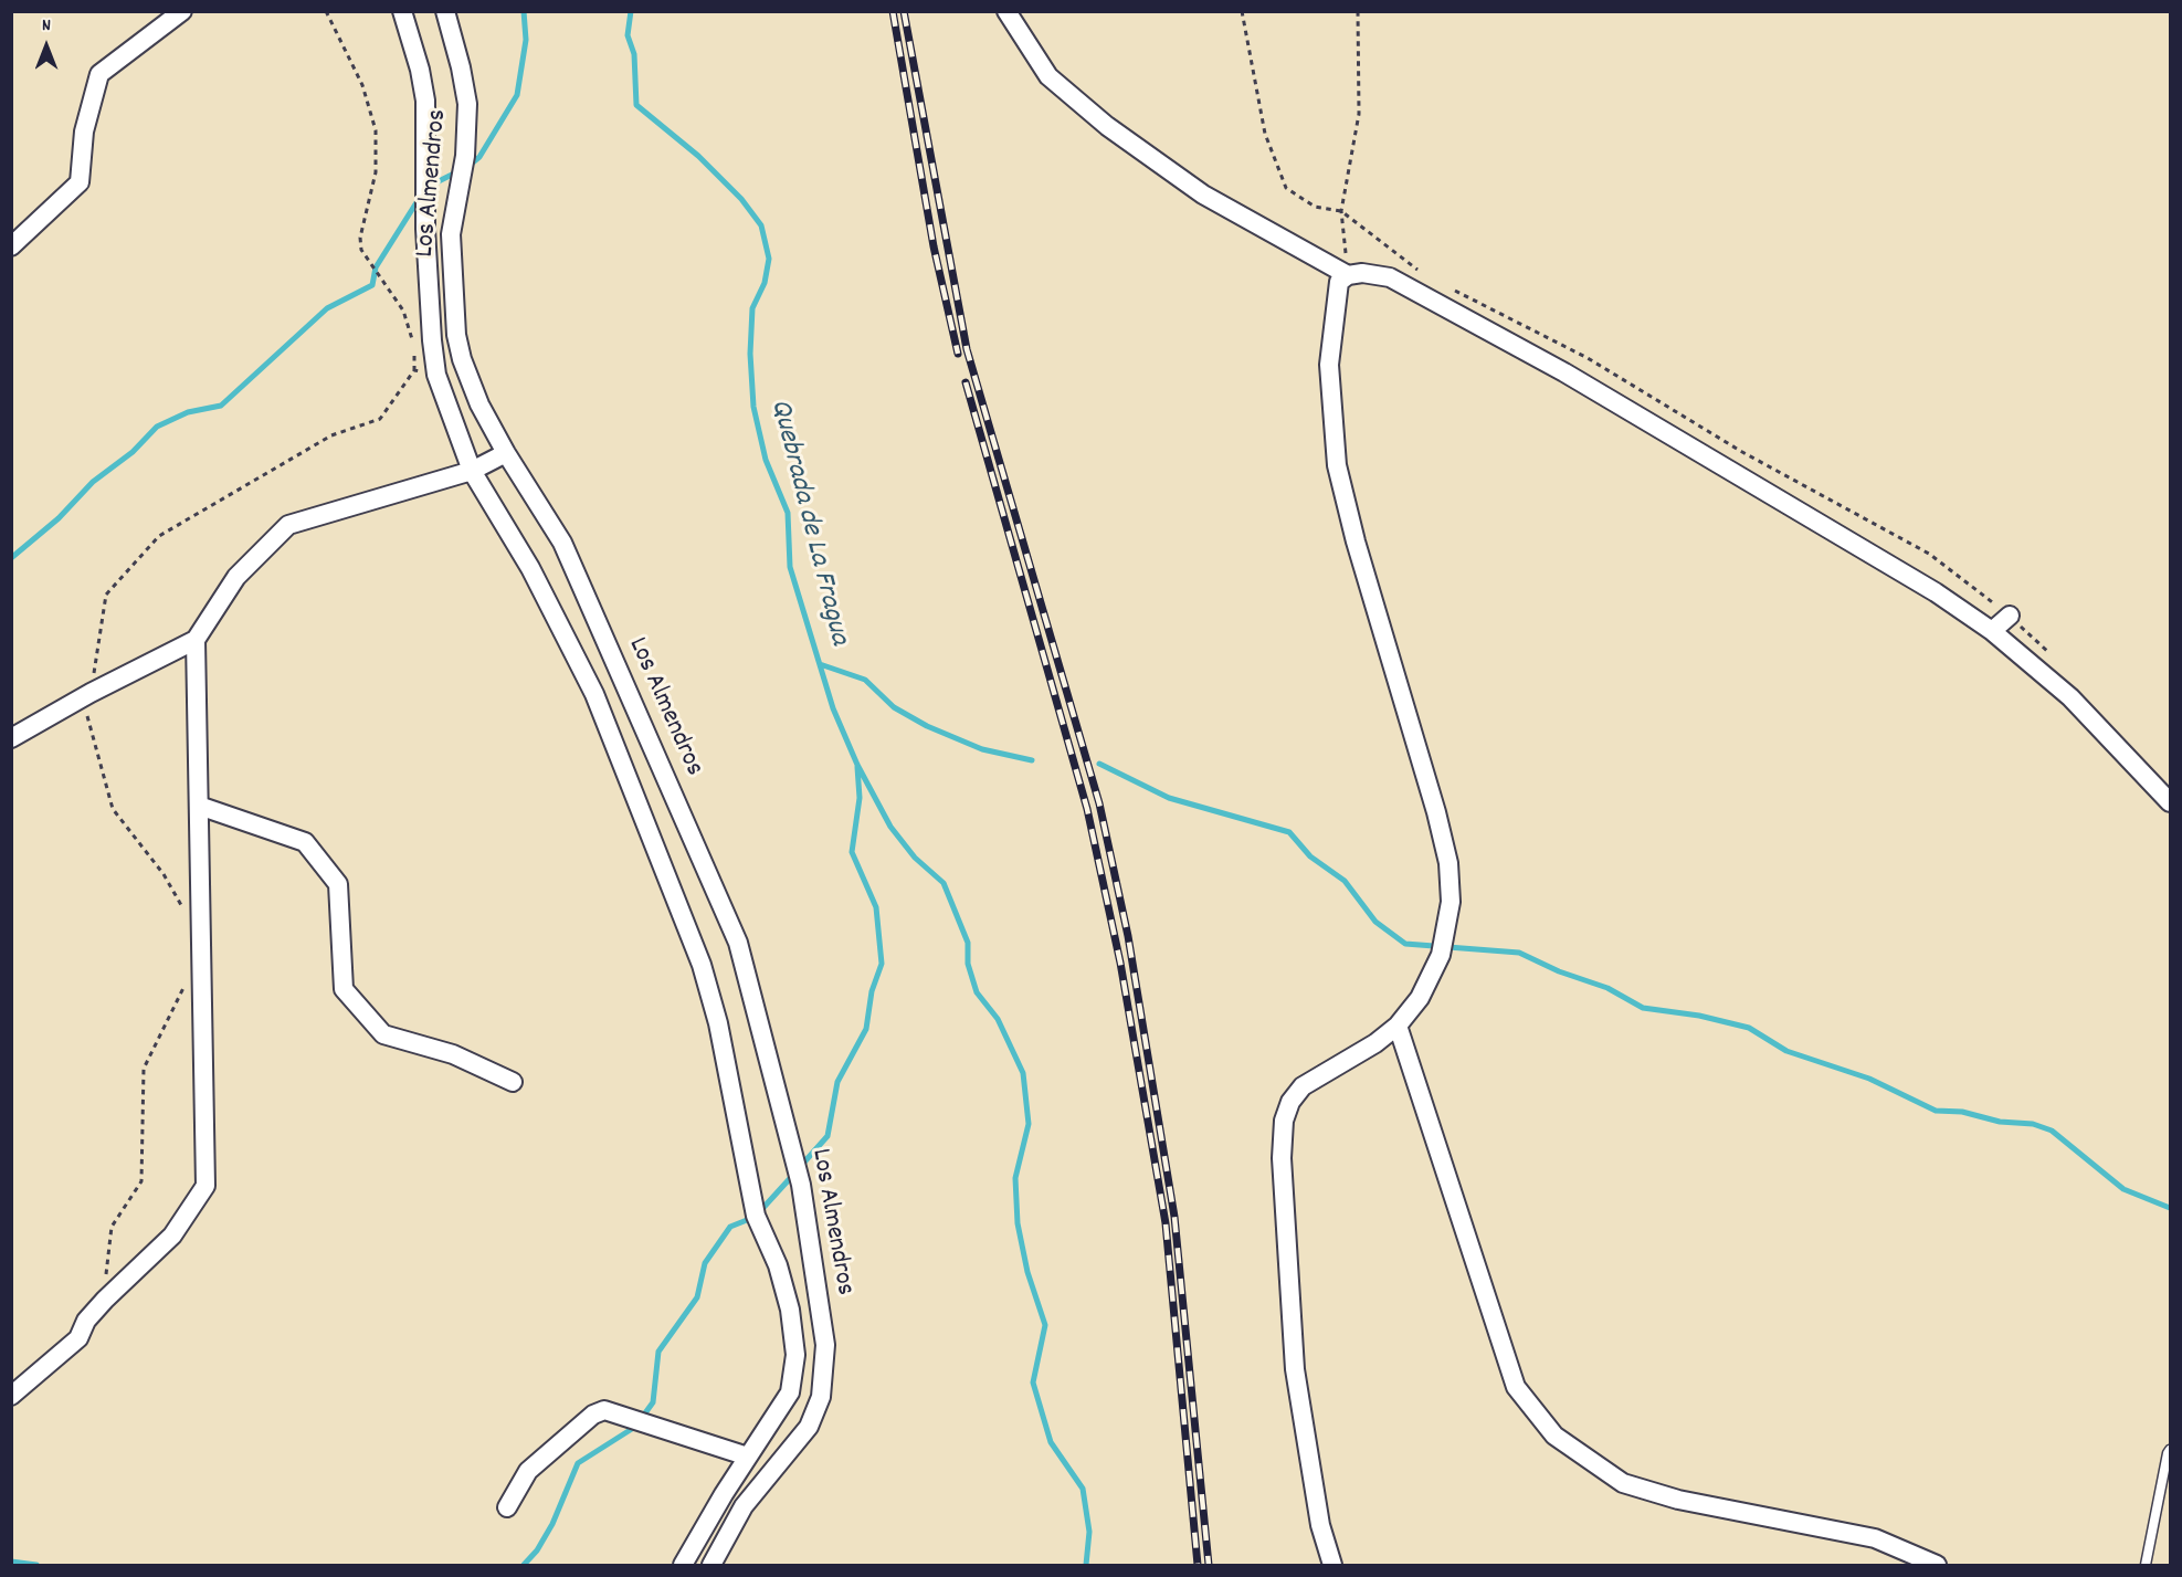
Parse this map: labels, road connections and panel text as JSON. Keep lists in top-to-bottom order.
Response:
{
  "streets": {
    "street": ["Los Almendros"]
  },
  "water": ["Quebrada de La Fragua"],
  "north": "top"
}
